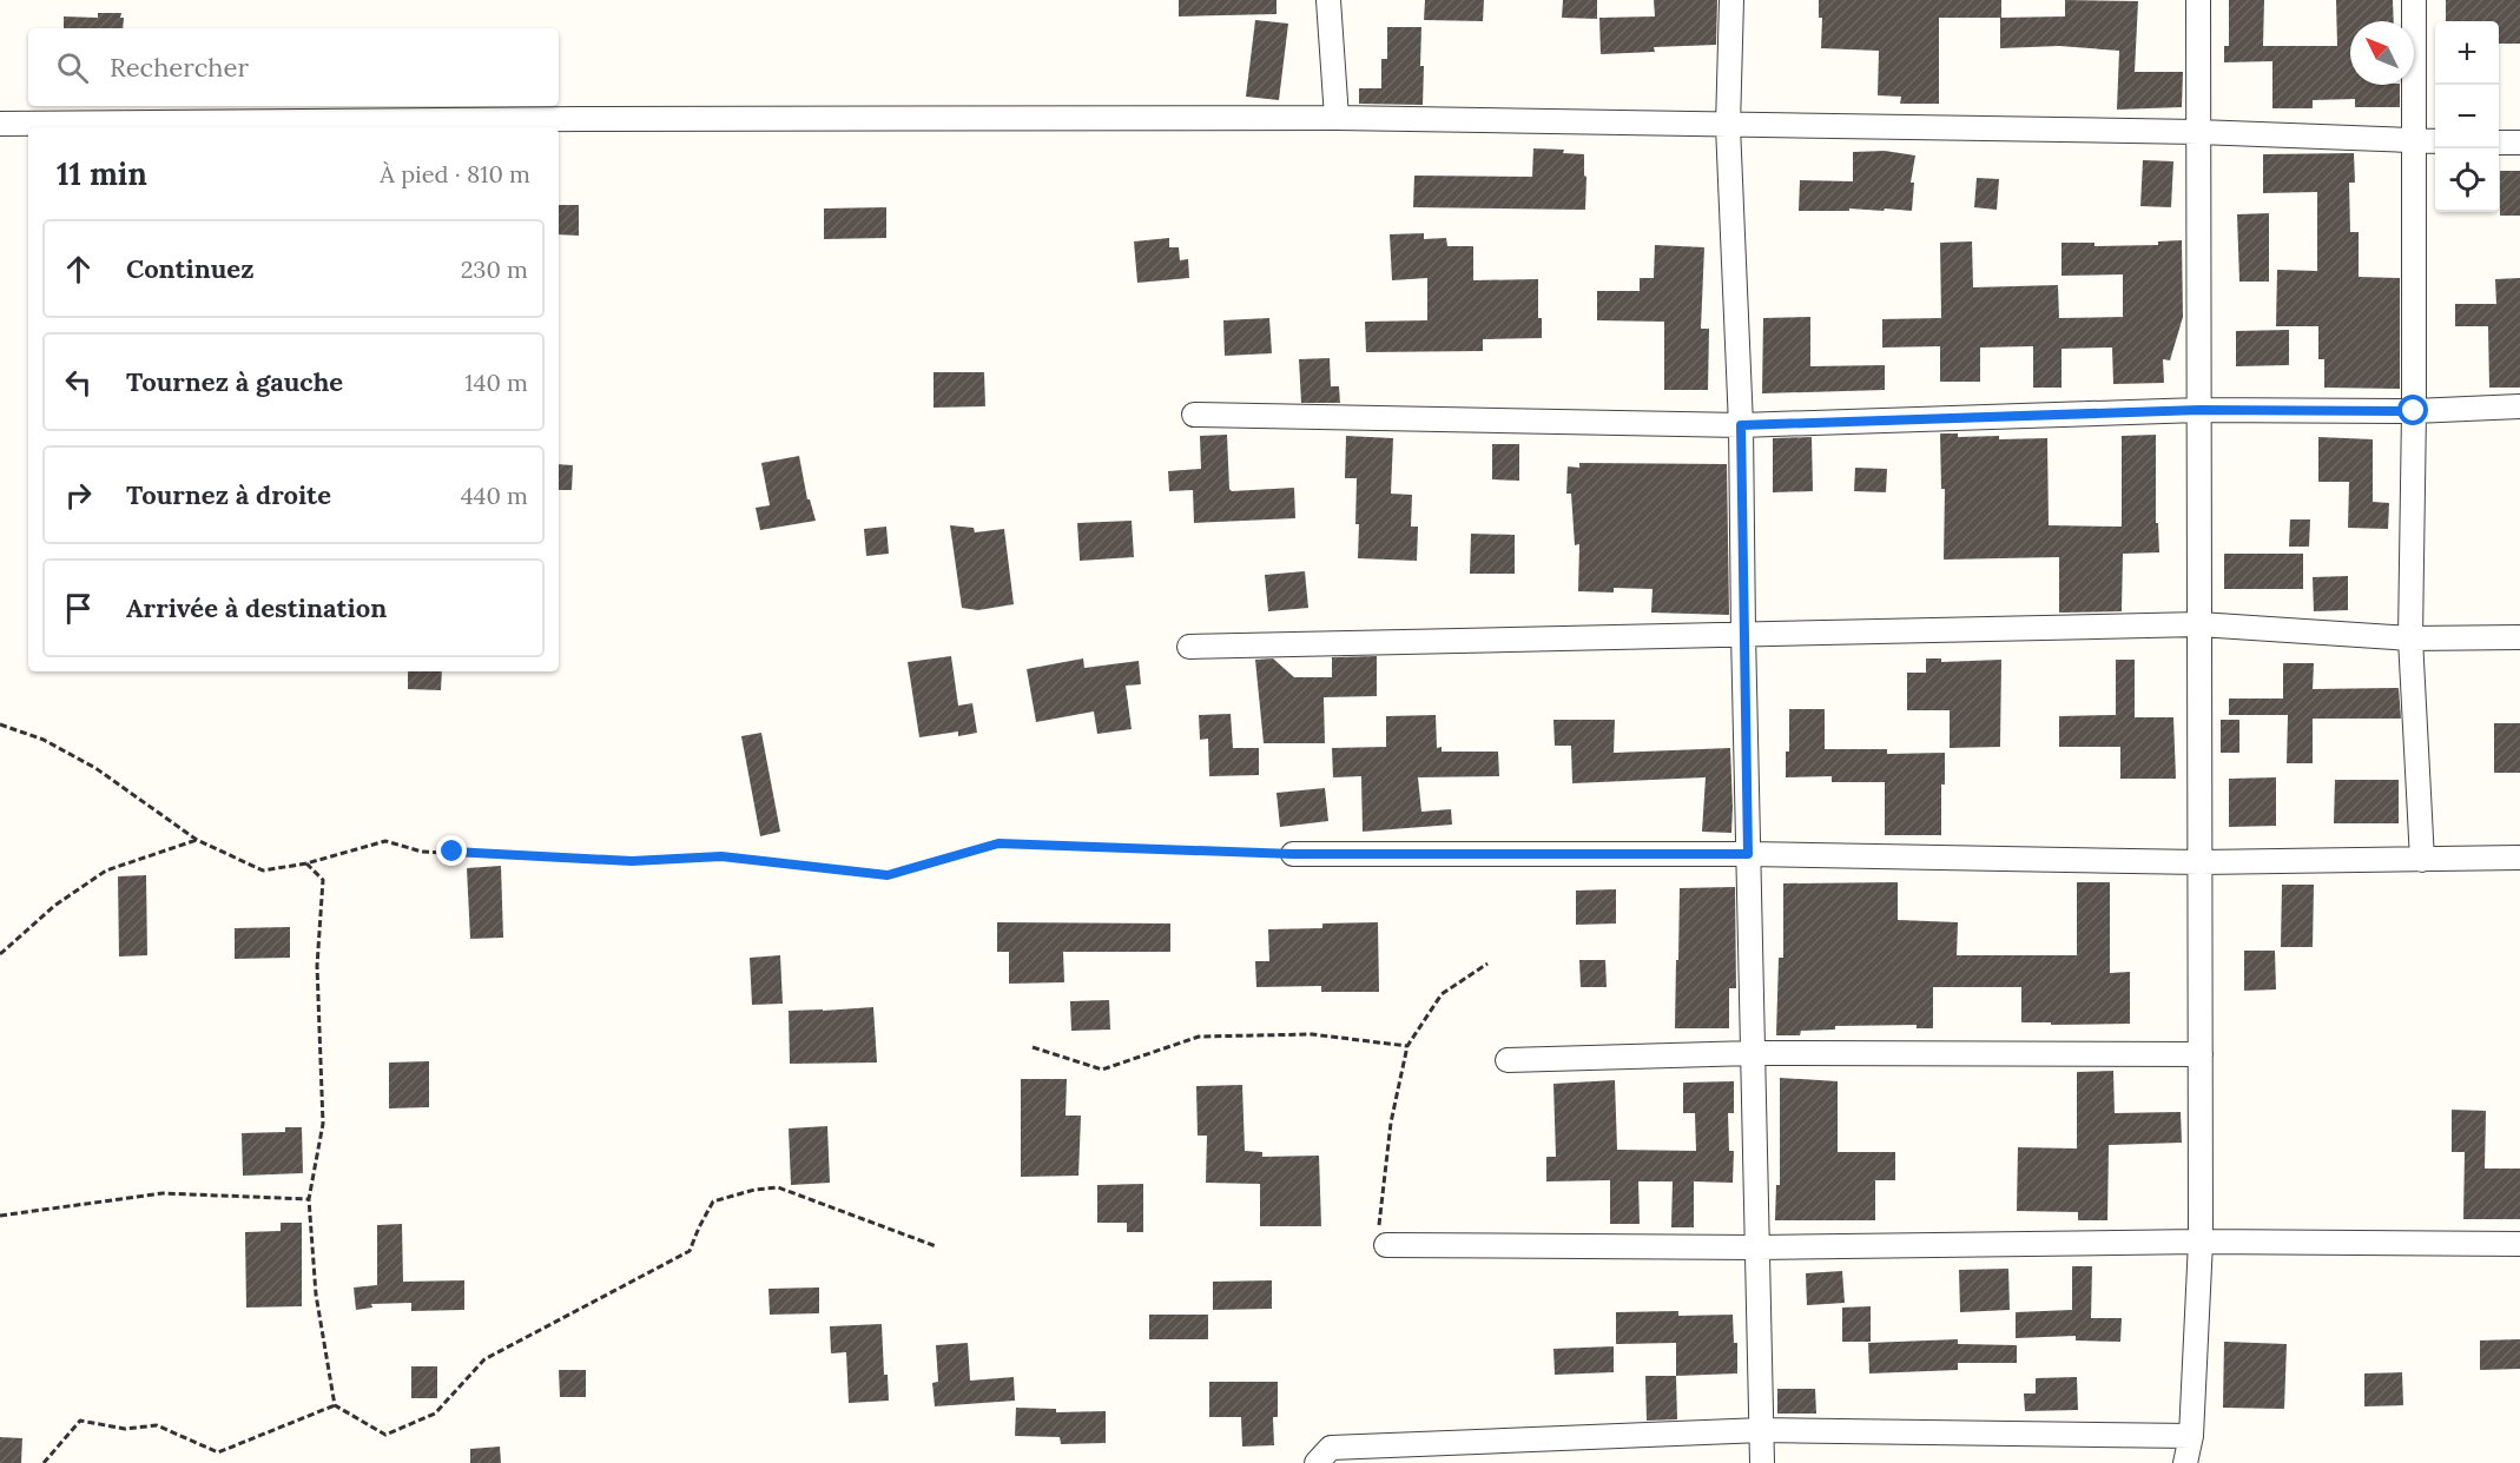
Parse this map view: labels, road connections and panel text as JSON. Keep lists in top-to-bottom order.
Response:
{
  "north": "top left",
  "page": {
    "map_buttons": ["+", "−"],
    "search": "Rechercher",
    "heading": ["11 min", "À pied · 810 m"],
    "list": [
      ["Continuez", "230 m"],
      ["Tournez à gauche", "140 m"],
      ["Tournez à droite", "440 m"],
      "Arrivée à destination"
    ]
  }
}
